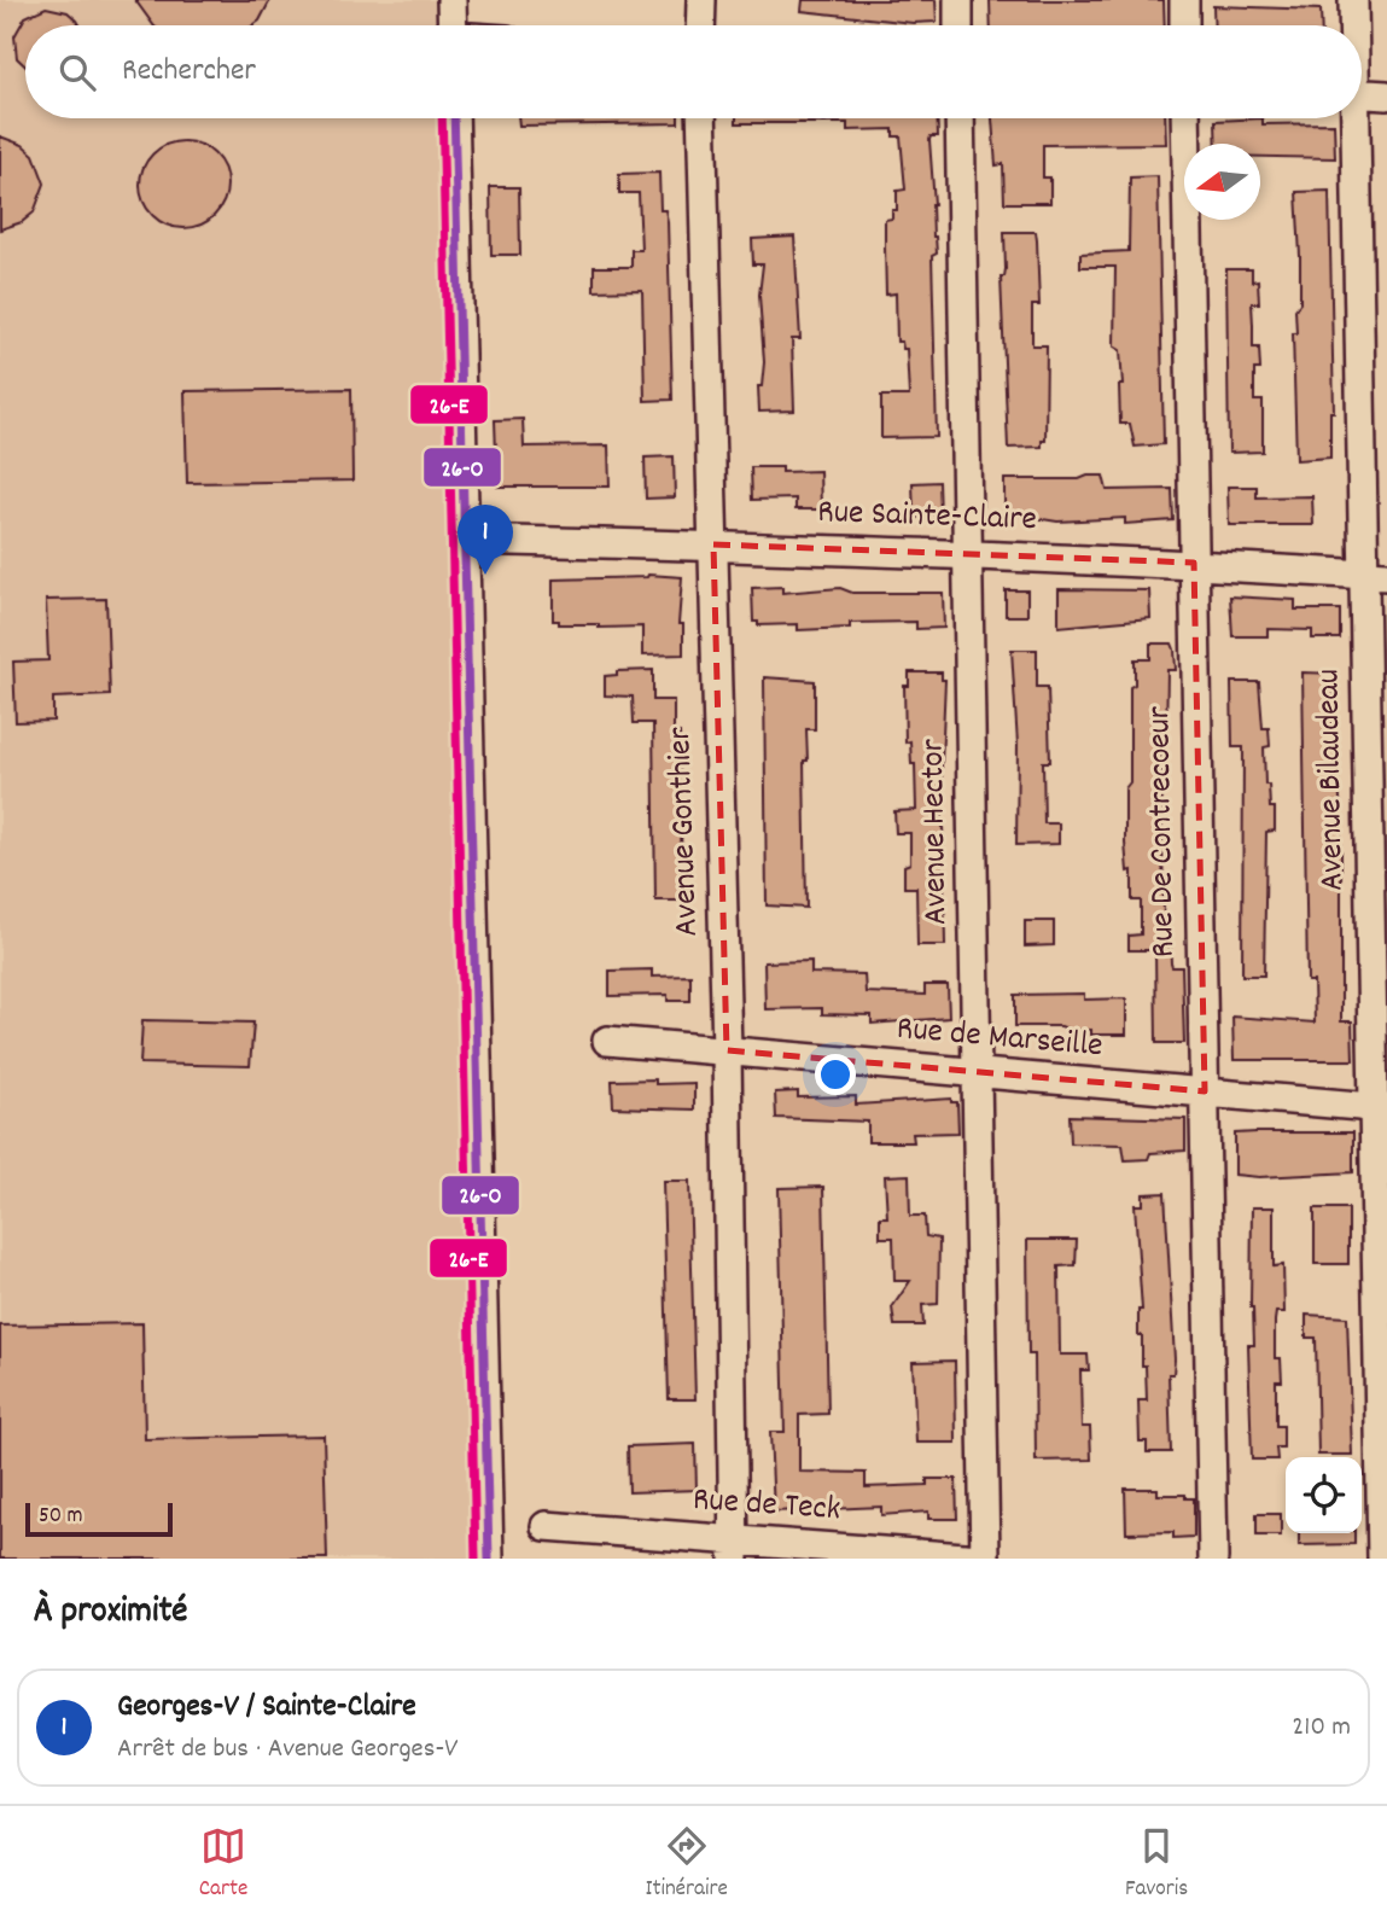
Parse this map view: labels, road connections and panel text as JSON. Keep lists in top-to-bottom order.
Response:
{
  "streets": {
    "street": [
      "Rue Sainte-Claire",
      "Avenue Bilaudeau",
      "Avenue Gonthier",
      "Avenue Hector",
      "Rue De Contrecoeur",
      "Rue de Marseille",
      "Rue de Teck"
    ]
  },
  "crossings": [
    ["Rue Sainte-Claire", "Avenue Bilaudeau"],
    ["Rue Sainte-Claire", "Avenue Gonthier"],
    ["Rue Sainte-Claire", "Avenue Hector"],
    ["Rue Sainte-Claire", "Rue De Contrecoeur"],
    ["Avenue Bilaudeau", "Rue de Marseille"],
    ["Avenue Gonthier", "Rue de Marseille"],
    ["Avenue Gonthier", "Rue de Teck"],
    ["Avenue Hector", "Rue de Marseille"],
    ["Avenue Hector", "Rue de Teck"],
    ["Rue De Contrecoeur", "Rue de Marseille"]
  ],
  "lines": ["transit line 26-O", "transit line 26-E"],
  "scale_bar": "50 m",
  "north": "left",
  "page": {
    "search": "Rechercher",
    "pins": "1",
    "scale": "50 m",
    "heading": "À proximité",
    "list": [
      {
        "mark": "1",
        "name": "Georges-V / Sainte-Claire",
        "note": "Arrêt de bus · Avenue Georges-V",
        "value": "210 m"
      }
    ],
    "nav": ["Carte", "Itinéraire", "Favoris"]
  }
}
